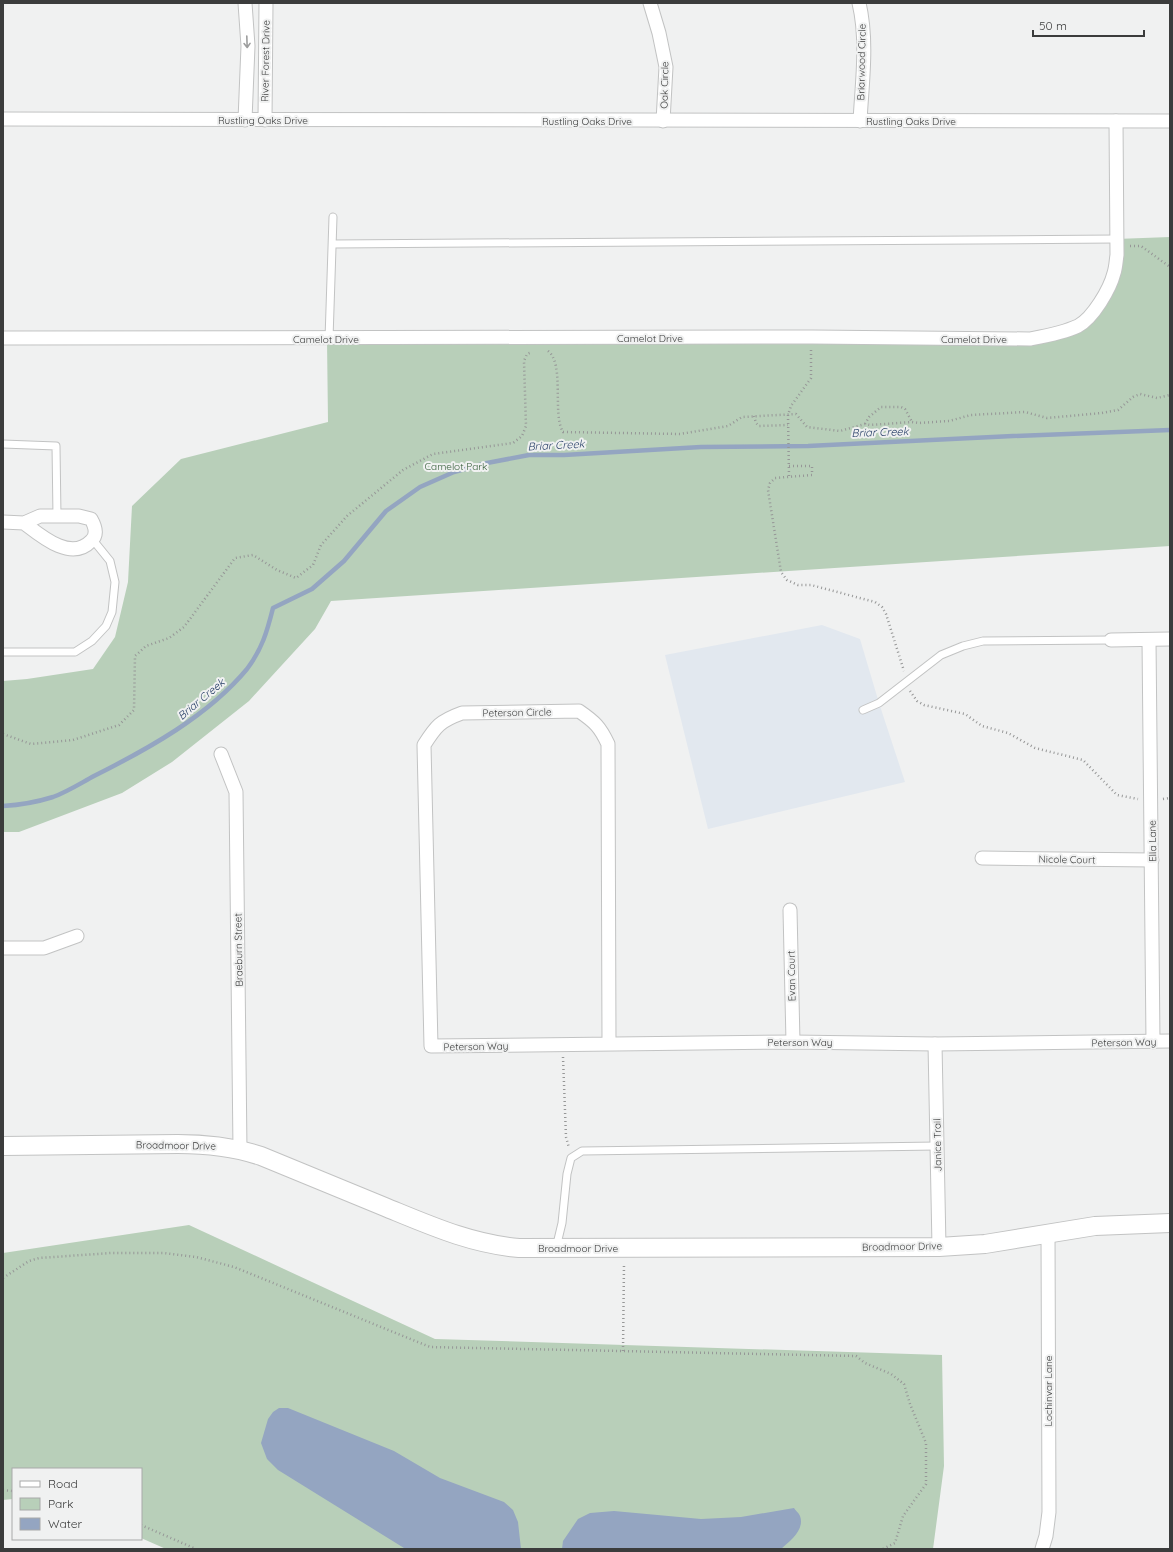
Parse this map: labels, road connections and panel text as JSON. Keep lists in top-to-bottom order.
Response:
{
  "streets": {
    "street": [
      "River Forest Drive",
      "Briarwood Circle",
      "Oak Circle",
      "Rustling Oaks Drive",
      "Camelot Drive",
      "Peterson Circle",
      "Ella Lane",
      "Nicole Court",
      "Braeburn Street",
      "Evan Court",
      "Peterson Way",
      "Broadmoor Drive",
      "Janice Trail",
      "Lochinvar Lane"
    ]
  },
  "crossings": [
    ["River Forest Drive", "Rustling Oaks Drive"],
    ["Briarwood Circle", "Rustling Oaks Drive"],
    ["Oak Circle", "Rustling Oaks Drive"],
    ["Rustling Oaks Drive", "Camelot Drive"],
    ["Peterson Circle", "Peterson Way"],
    ["Ella Lane", "Nicole Court"],
    ["Ella Lane", "Peterson Way"],
    ["Braeburn Street", "Broadmoor Drive"],
    ["Evan Court", "Peterson Way"],
    ["Peterson Way", "Janice Trail"],
    ["Broadmoor Drive", "Janice Trail"],
    ["Broadmoor Drive", "Lochinvar Lane"]
  ],
  "water": ["Briar Creek"],
  "parks": ["Camelot Park"],
  "legend": ["Road", "Park", "Water"],
  "scale_bar": "50 m"
}
